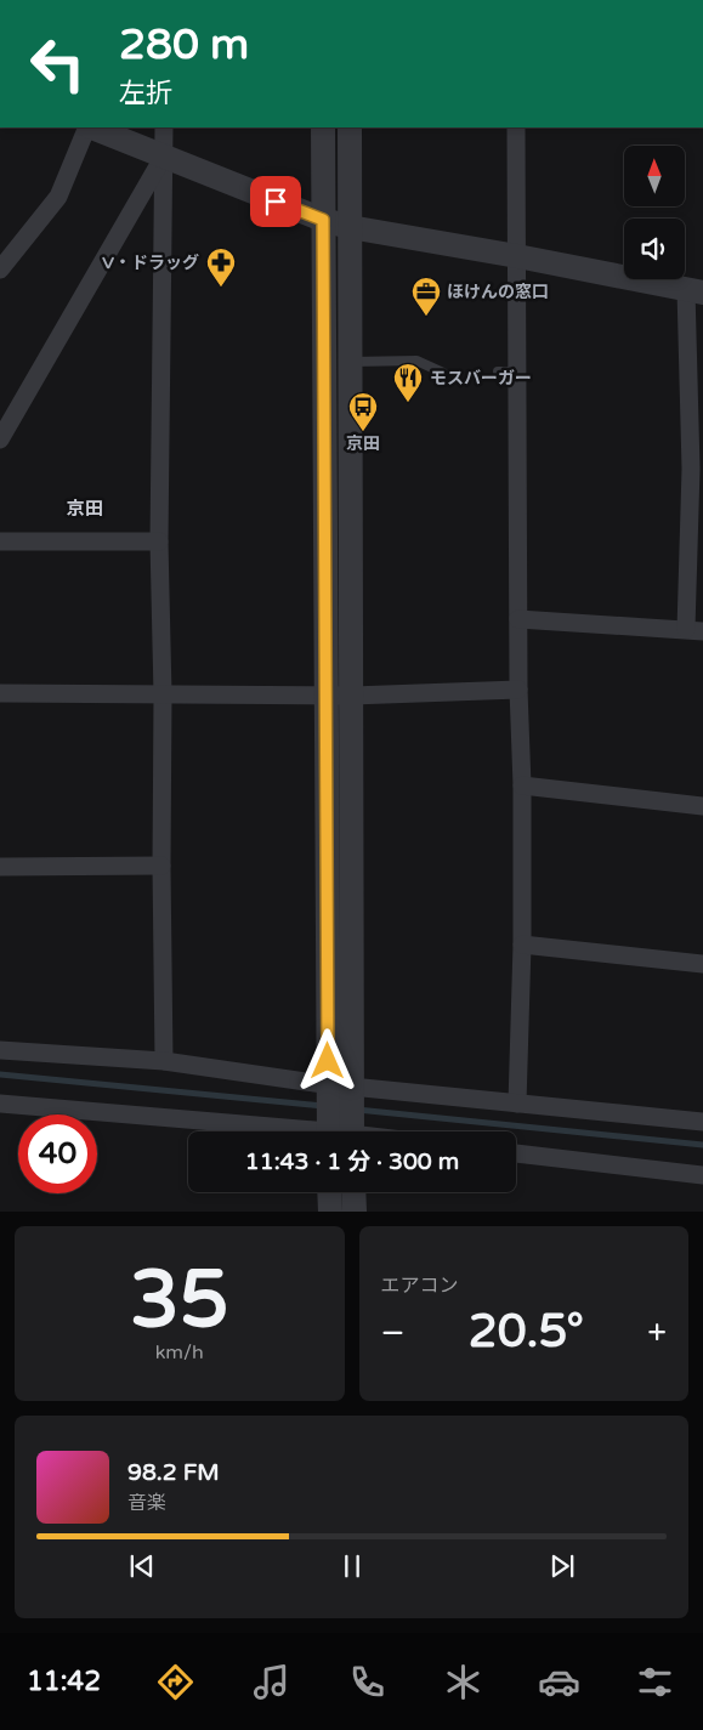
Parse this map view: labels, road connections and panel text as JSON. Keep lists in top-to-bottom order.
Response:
{
  "districts": ["京田"],
  "places": {
    "pharmacy": ["V・ドラッグ"],
    "office": ["ほけんの窓口"],
    "restaurant": ["モスバーガー"],
    "bus stop": ["京田"]
  },
  "north": "top",
  "page": {
    "turn": ["280 m", "左折"],
    "limit": "40",
    "trip": "11:43 · 1 分 · 300 m",
    "tile": [
      ["35", "km/h"],
      "エアコン"
    ],
    "heat": ["−", "20.5°", "+"],
    "song": ["98.2 FM", "音楽"],
    "tabs": "11:42"
  }
}
